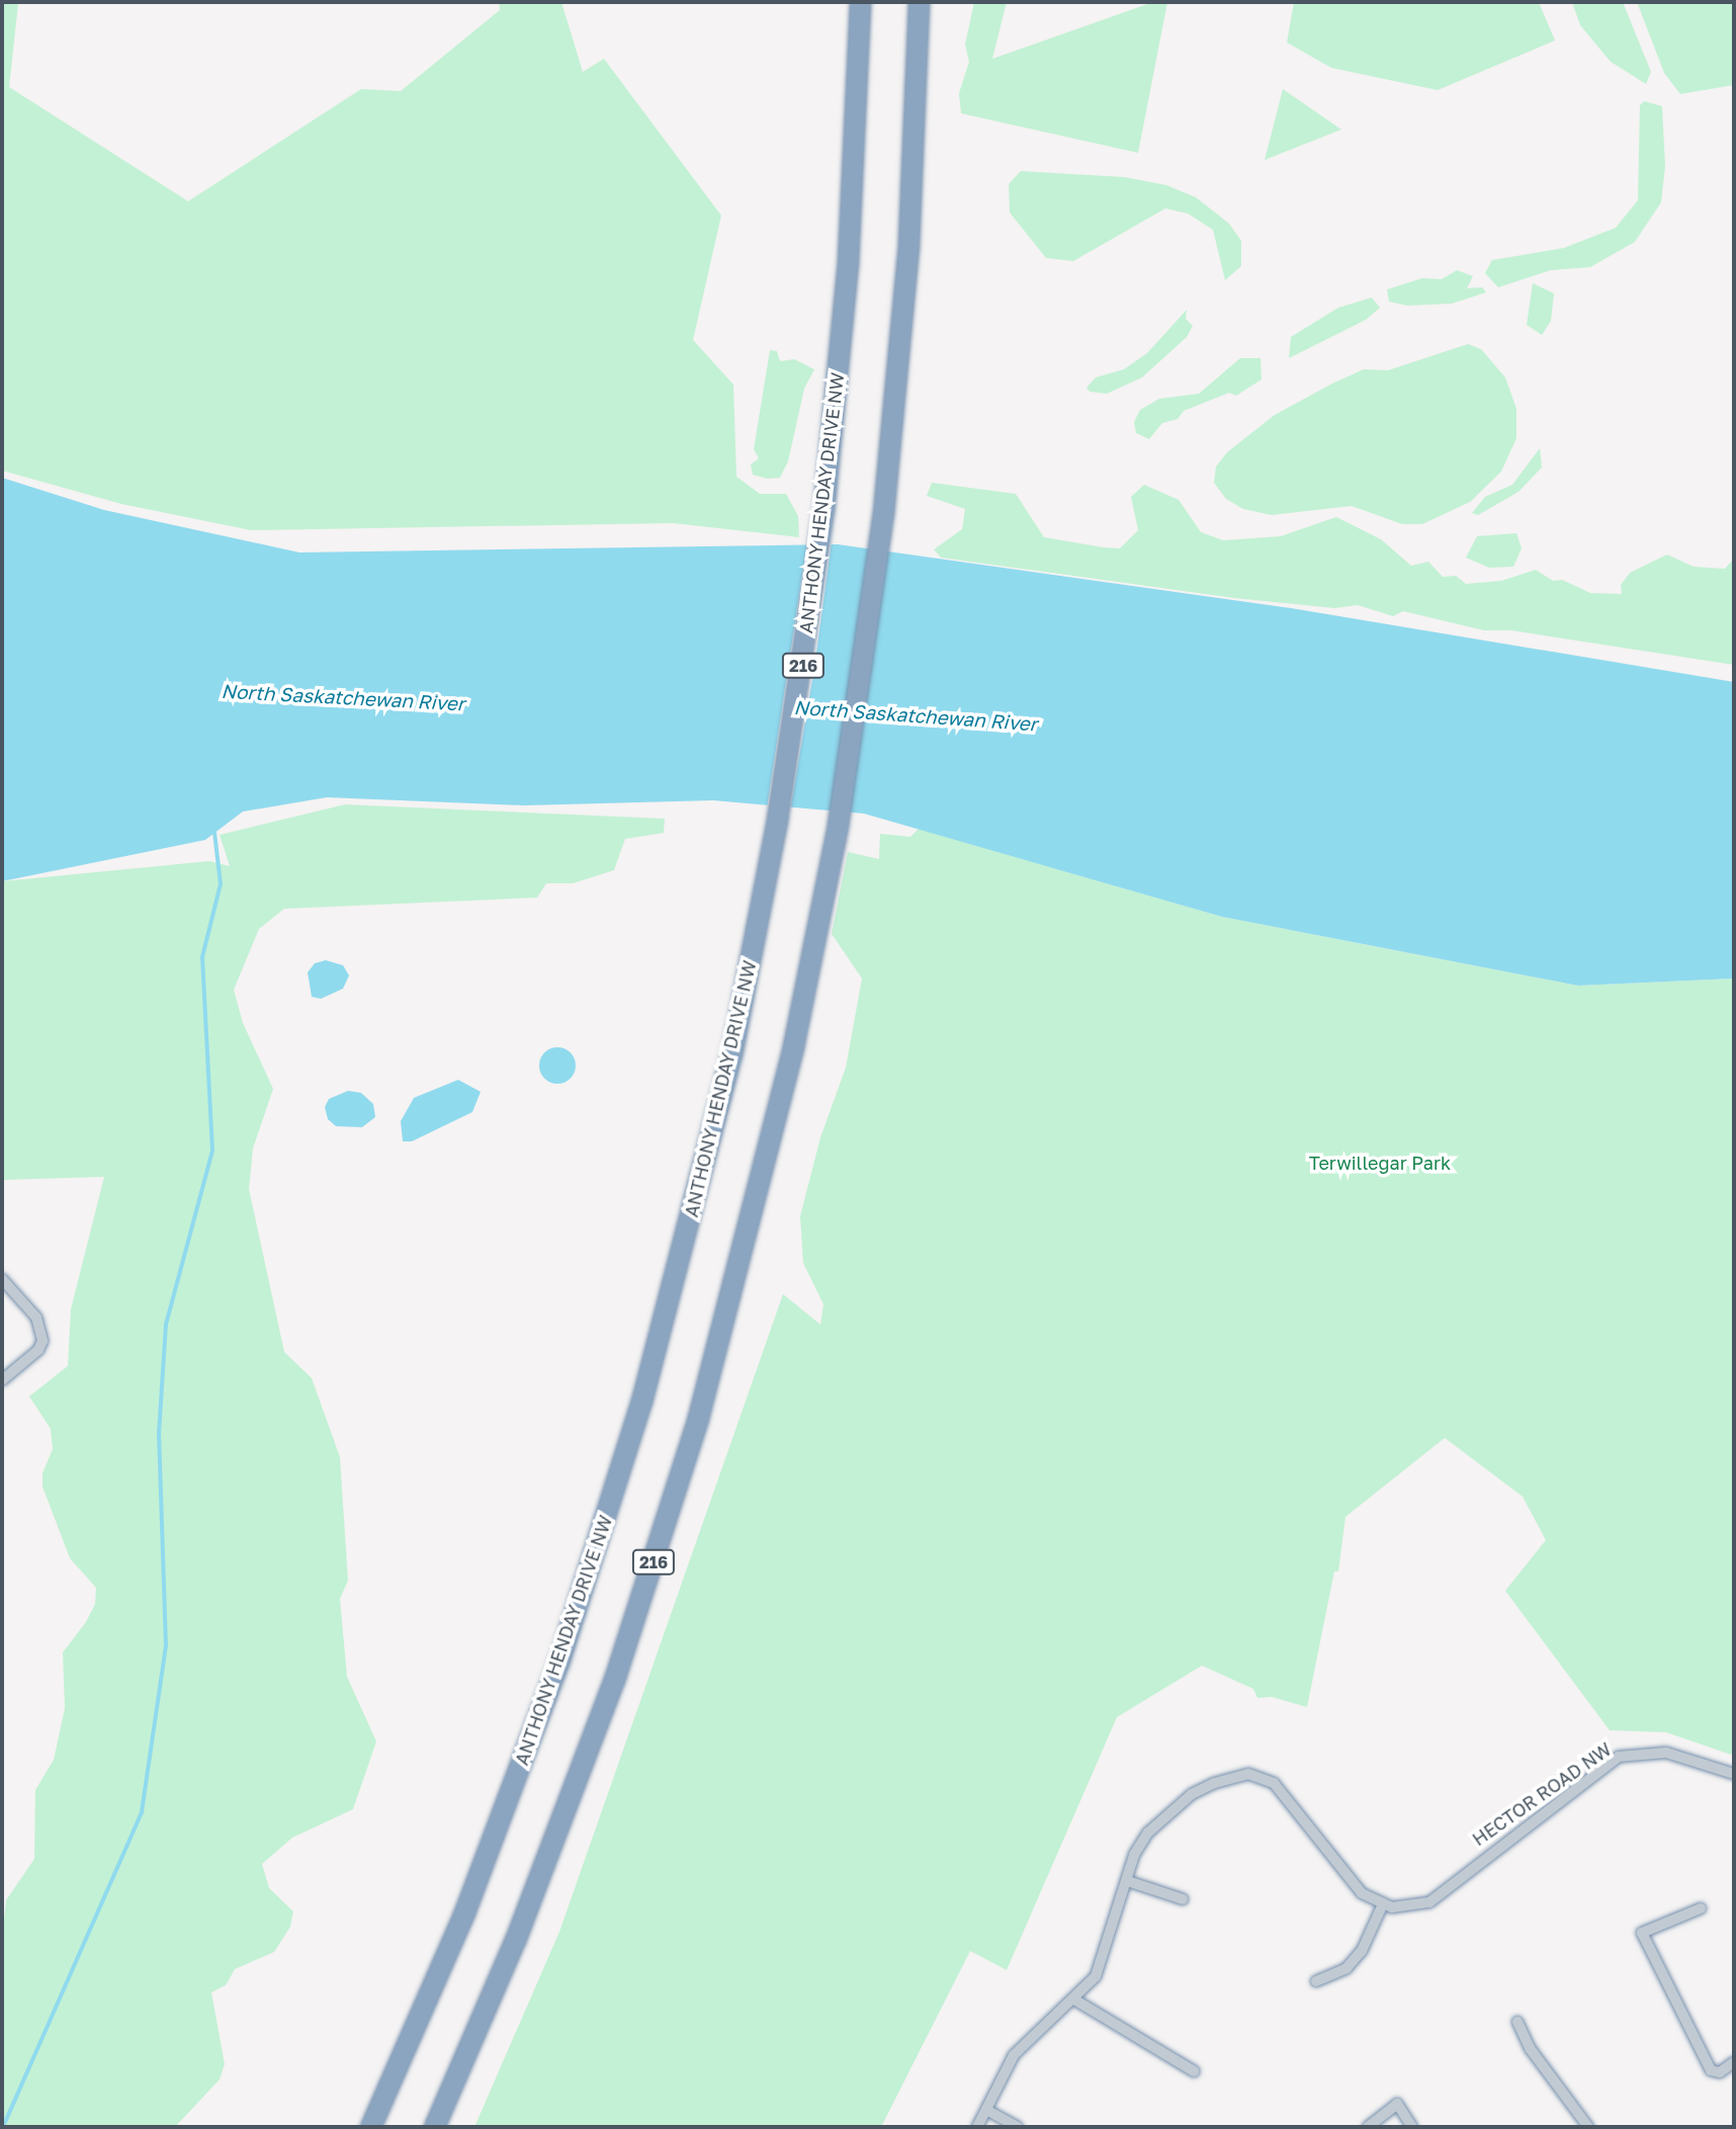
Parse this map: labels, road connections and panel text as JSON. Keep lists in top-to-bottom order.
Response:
{
  "streets": {
    "highway": ["ANTHONY HENDAY DRIVE NW", "216"],
    "street": ["HECTOR ROAD NW"]
  },
  "water": ["North Saskatchewan River"],
  "parks": ["Terwillegar Park"]
}
